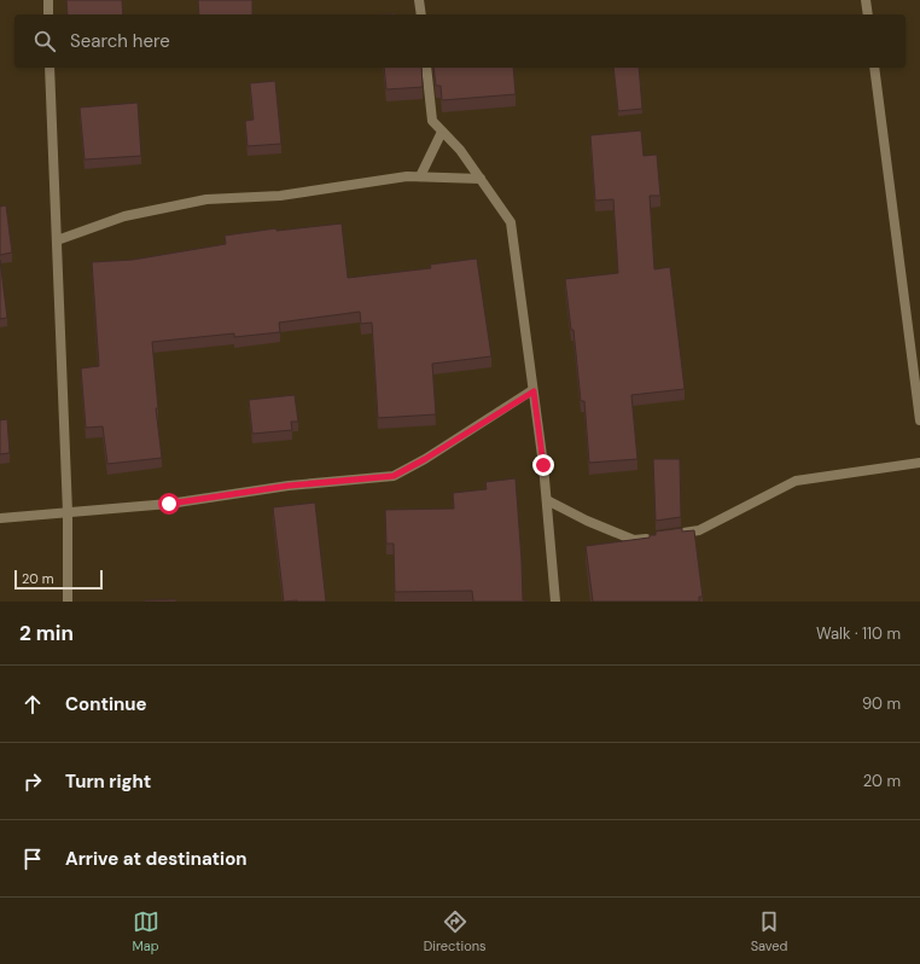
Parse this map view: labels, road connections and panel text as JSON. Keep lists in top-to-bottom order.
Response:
{
  "scale_bar": "20 m",
  "page": {
    "search": "Search here",
    "scale": "20 m",
    "heading": ["2 min", "Walk · 110 m"],
    "list": [
      ["Continue", "90 m"],
      ["Turn right", "20 m"],
      "Arrive at destination"
    ],
    "nav": ["Map", "Directions", "Saved"]
  }
}
